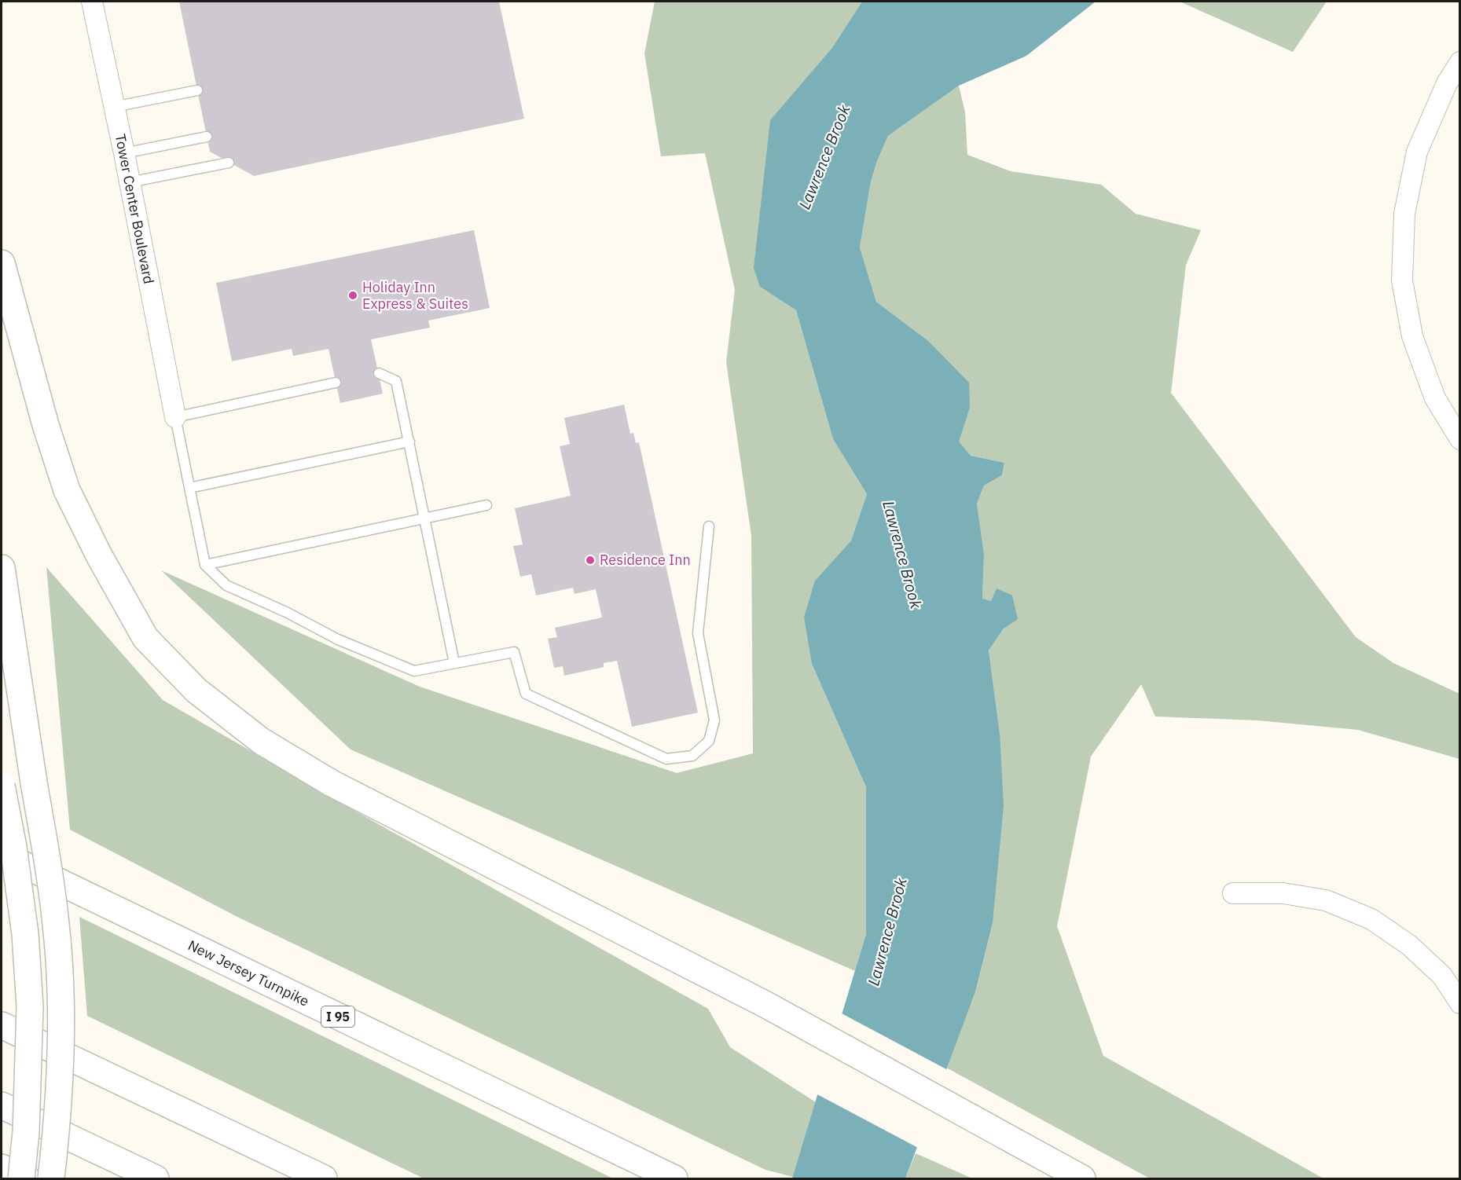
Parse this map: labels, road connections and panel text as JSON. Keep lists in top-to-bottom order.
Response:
{
  "streets": {
    "highway": ["New Jersey Turnpike", "I 95"],
    "street": ["Tower Center Boulevard"]
  },
  "water": ["Lawrence Brook"],
  "places": ["Holiday Inn Express & Suites", "Residence Inn"]
}
